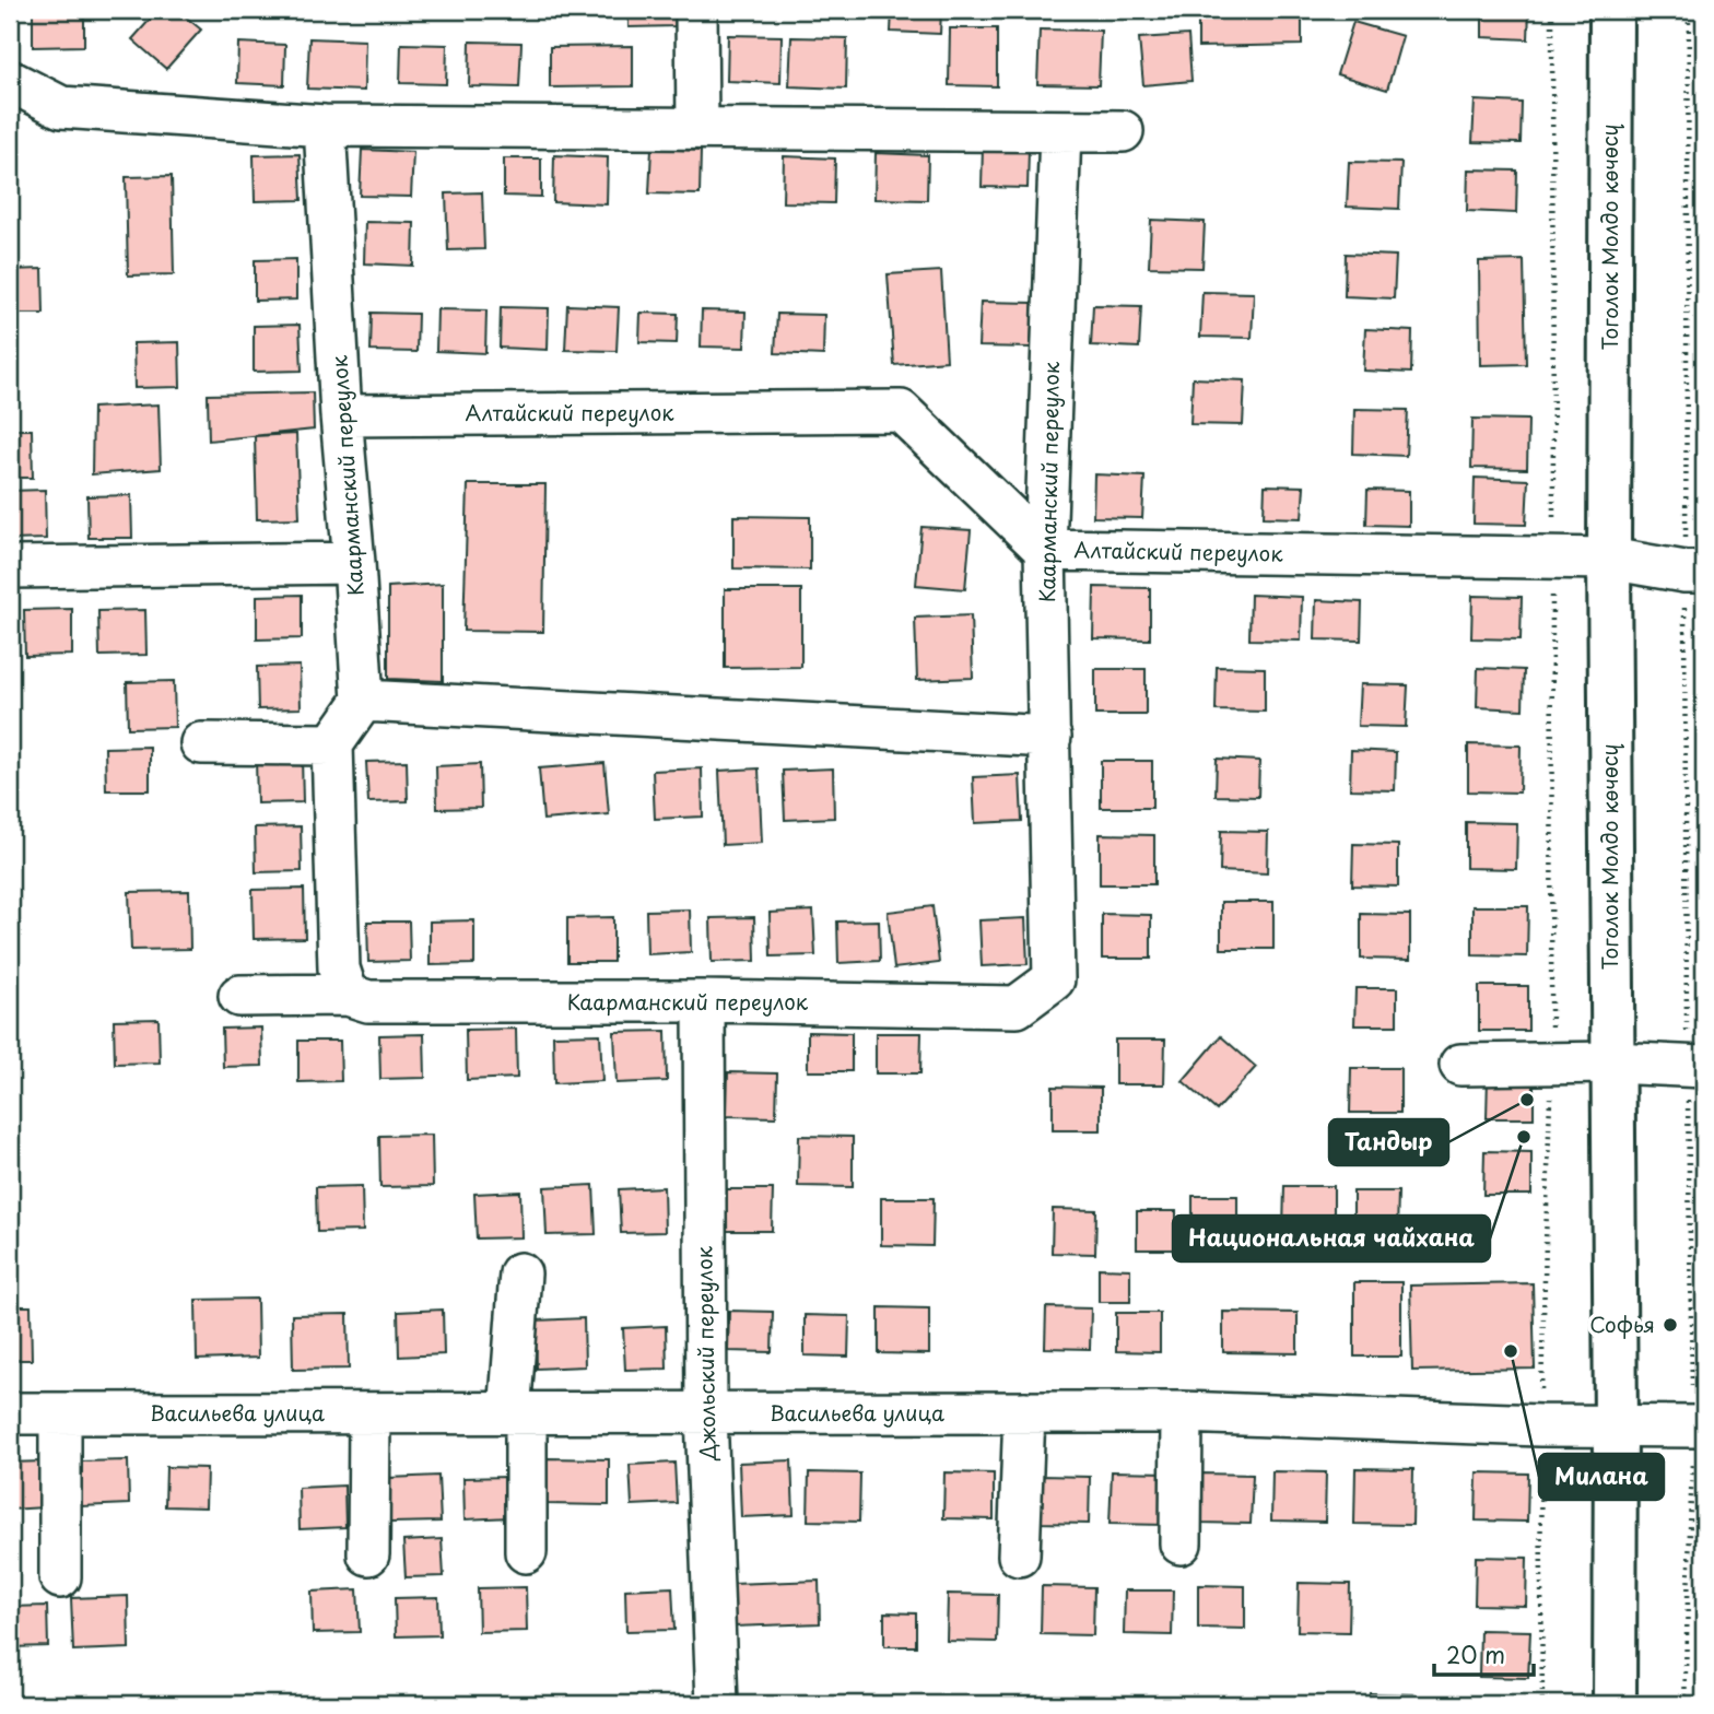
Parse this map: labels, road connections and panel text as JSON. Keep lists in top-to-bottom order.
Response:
{
  "streets": {
    "main road": ["Тоголок Молдо көчөсү"],
    "street": [
      "Алтайский переулок",
      "Каарманский переулок",
      "Джольский переулок",
      "Васильева улица"
    ]
  },
  "crossings": [
    ["Тоголок Молдо көчөсү", "Алтайский переулок"],
    ["Тоголок Молдо көчөсү", "Васильева улица"],
    ["Алтайский переулок", "Каарманский переулок"],
    ["Каарманский переулок", "Джольский переулок"],
    ["Джольский переулок", "Васильева улица"]
  ],
  "places": [
    "Тандыр",
    "Национальная чайхана",
    "Софья",
    "Милана"
  ],
  "scale_bar": "20 m"
}
